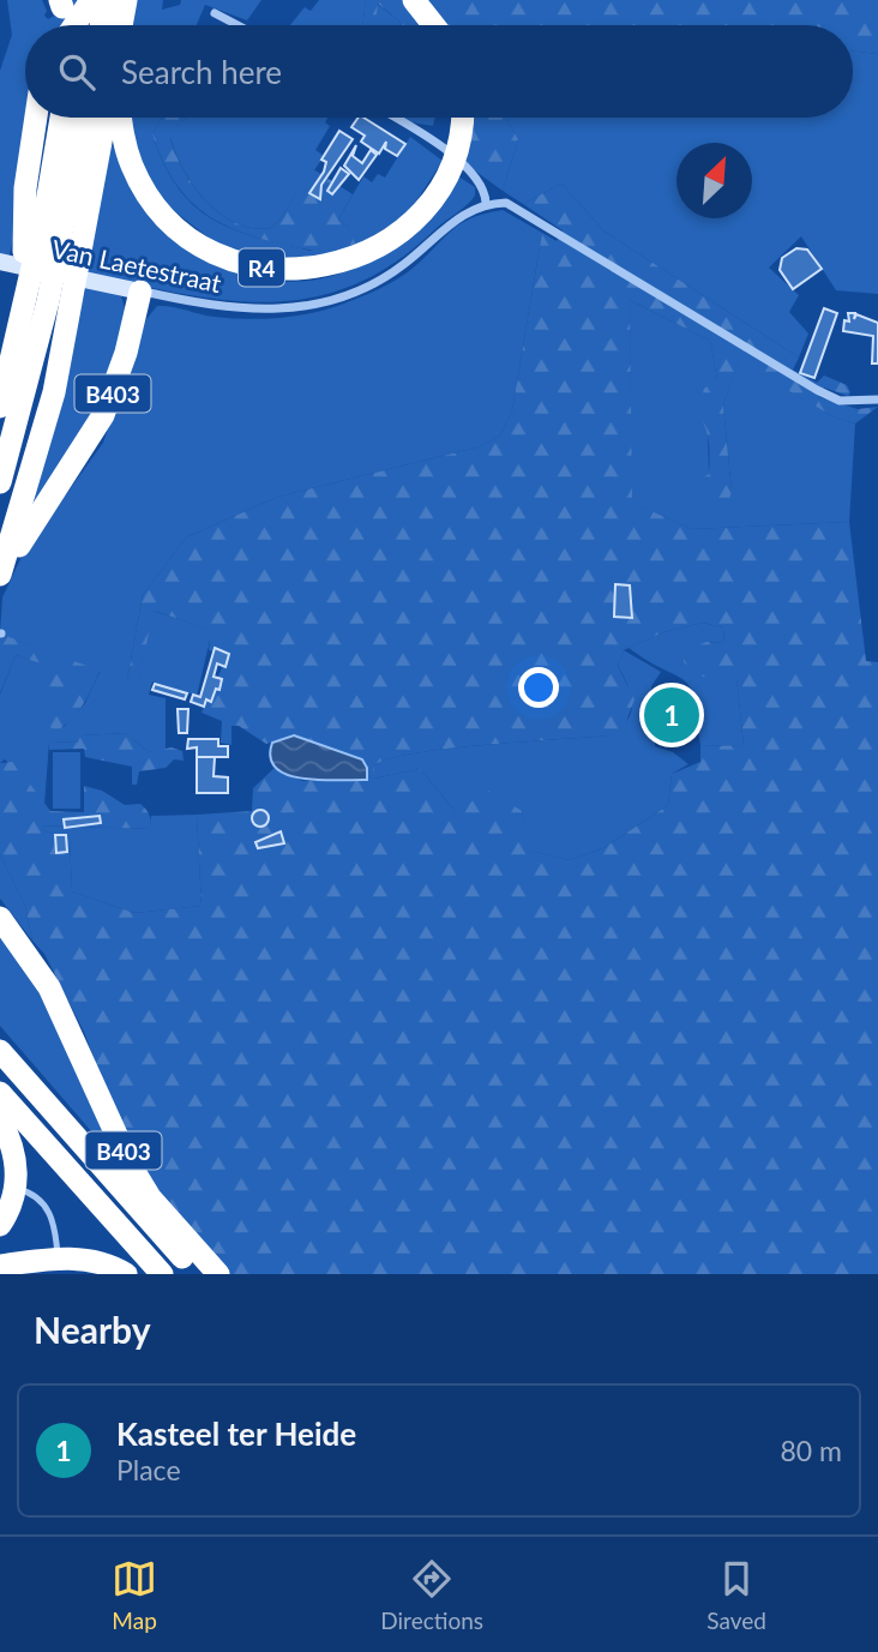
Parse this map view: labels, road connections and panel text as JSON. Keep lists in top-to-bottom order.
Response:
{
  "streets": {
    "highway": ["R4", "B403"],
    "main road": ["Van Laetestraat"]
  },
  "crossings": [
    ["Van Laetestraat", "B403"]
  ],
  "north": "top right",
  "page": {
    "search": "Search here",
    "pins": "1",
    "heading": "Nearby",
    "list": [
      {
        "mark": "1",
        "name": "Kasteel ter Heide",
        "note": "Place",
        "value": "80 m"
      }
    ],
    "nav": ["Map", "Directions", "Saved"]
  }
}
